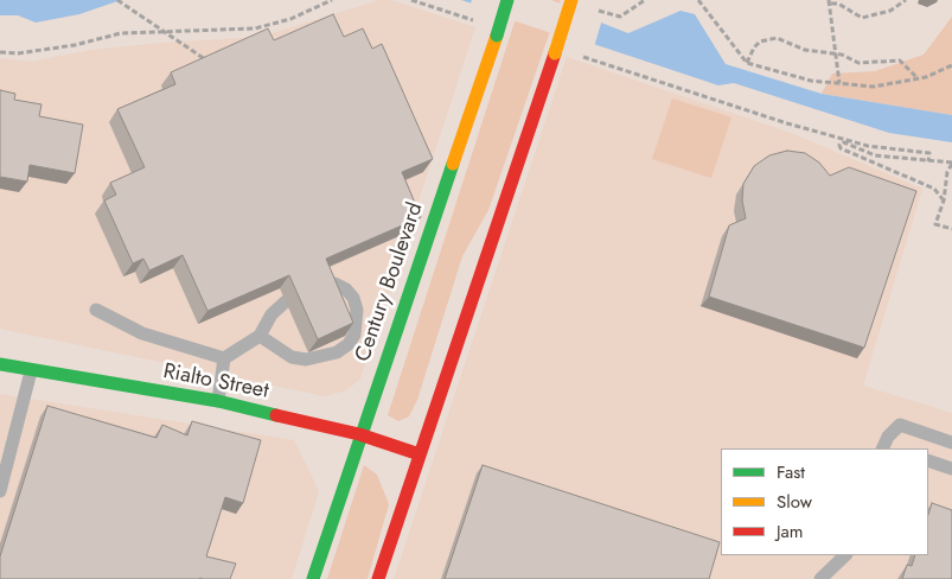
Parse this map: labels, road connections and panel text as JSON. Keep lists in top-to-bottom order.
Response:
{
  "streets": {
    "main road": ["Century Boulevard", "Rialto Street"]
  },
  "crossings": [
    ["Century Boulevard", "Rialto Street"]
  ],
  "legend": ["Fast", "Slow", "Jam"]
}
